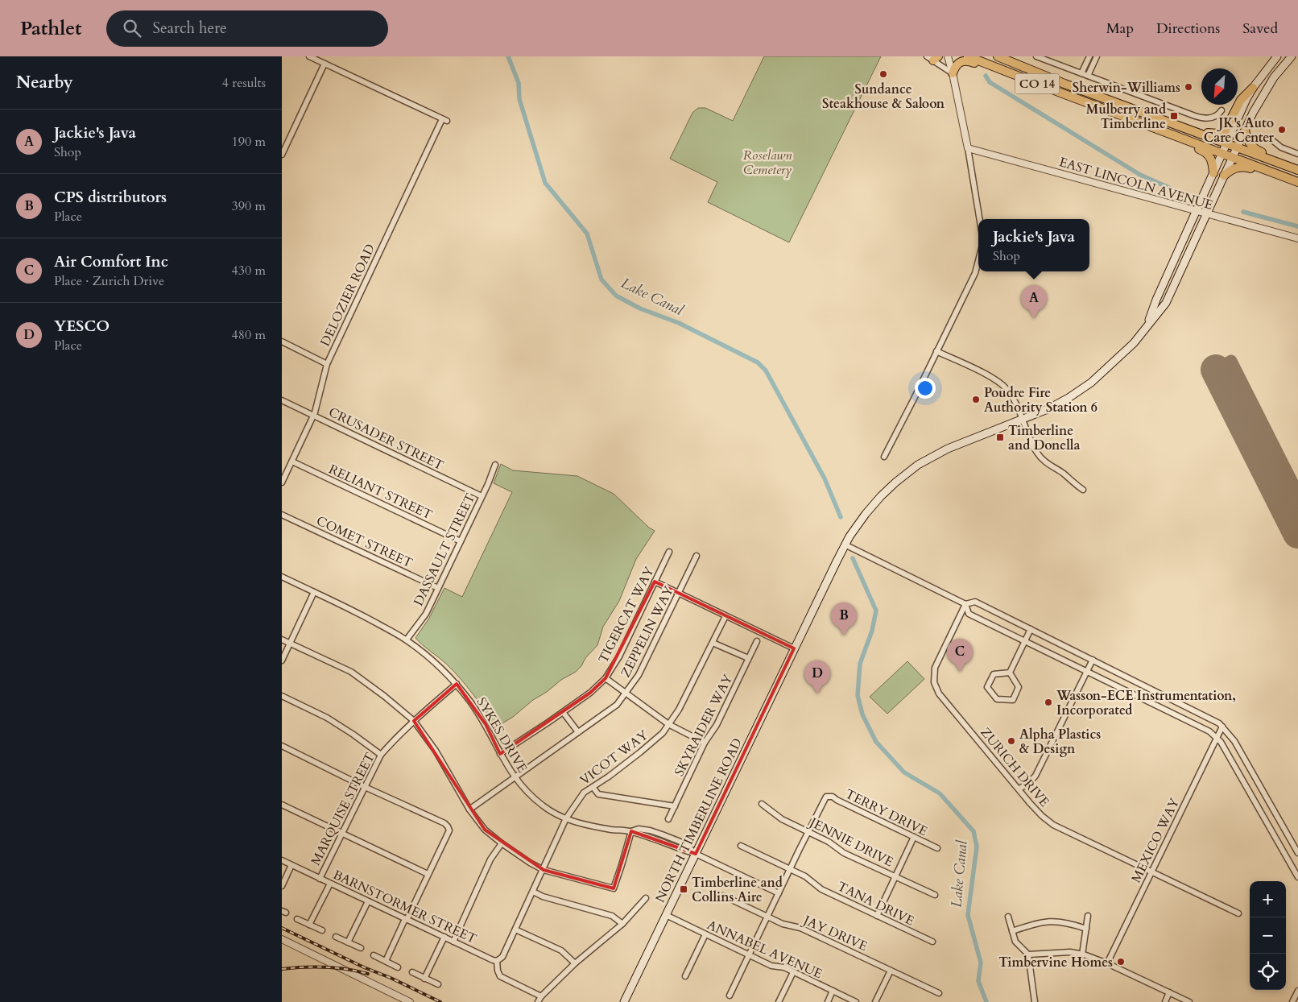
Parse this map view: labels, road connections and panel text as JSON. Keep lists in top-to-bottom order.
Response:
{
  "streets": {
    "highway": ["CO 14"],
    "main road": ["NORTH TIMBERLINE ROAD"],
    "street": [
      "EAST LINCOLN AVENUE",
      "DELOZIER ROAD",
      "CRUSADER STREET",
      "RELIANT STREET",
      "COMET STREET",
      "DASSAULT STREET",
      "TIGERCAT WAY",
      "ZEPPELIN WAY",
      "SKYRAIDER WAY",
      "SYKES DRIVE",
      "VICOT WAY",
      "ZURICH DRIVE",
      "MARQUISE STREET",
      "TERRY DRIVE",
      "MEXICO WAY",
      "JENNIE DRIVE",
      "TANA DRIVE",
      "BARNSTORMER STREET",
      "JAY DRIVE",
      "ANNABEL AVENUE"
    ]
  },
  "crossings": [
    ["DELOZIER ROAD", "CRUSADER STREET"],
    ["DELOZIER ROAD", "RELIANT STREET"],
    ["CRUSADER STREET", "DASSAULT STREET"],
    ["RELIANT STREET", "DASSAULT STREET"],
    ["COMET STREET", "DASSAULT STREET"],
    ["DASSAULT STREET", "SYKES DRIVE"],
    ["TIGERCAT WAY", "SYKES DRIVE"],
    ["ZEPPELIN WAY", "SYKES DRIVE"],
    ["SYKES DRIVE", "VICOT WAY"],
    ["SYKES DRIVE", "MARQUISE STREET"],
    ["SYKES DRIVE", "NORTH TIMBERLINE ROAD"],
    ["VICOT WAY", "BARNSTORMER STREET"],
    ["ZURICH DRIVE", "MEXICO WAY"],
    ["MARQUISE STREET", "BARNSTORMER STREET"],
    ["TERRY DRIVE", "JENNIE DRIVE"],
    ["NORTH TIMBERLINE ROAD", "ANNABEL AVENUE"]
  ],
  "water": ["Lake Canal"],
  "parks": ["Roselawn Cemetery"],
  "places": {
    "other": [
      "Sundance Steakhouse & Saloon",
      "Sherwin-Williams",
      "JK's Auto Care Center",
      "Poudre Fire Authority Station 6",
      "Wasson-ECE Instrumentation, Incorporated",
      "Alpha Plastics & Design",
      "Timbervine Homes"
    ],
    "transit": ["Mulberry and Timberline", "Timberline and Donella", "Timberline and Collins Aire"]
  },
  "north": "bottom left",
  "page": {
    "header": "Pathlet",
    "search": "Search here",
    "nav": ["Map", "Directions", "Saved"],
    "heading": ["Nearby", "4 results"],
    "list": [
      {
        "mark": "A",
        "name": "Jackie's Java",
        "note": "Shop",
        "value": "190 m"
      },
      {
        "mark": "B",
        "name": "CPS distributors",
        "note": "Place",
        "value": "390 m"
      },
      {
        "mark": "C",
        "name": "Air Comfort Inc",
        "note": "Place · Zurich Drive",
        "value": "430 m"
      },
      {
        "mark": "D",
        "name": "YESCO",
        "note": "Place",
        "value": "480 m"
      }
    ],
    "popup": ["Jackie's Java", "Shop"],
    "pins": [
      "A",
      "B",
      "C",
      "D"
    ],
    "map_buttons": ["+", "−"]
  }
}
